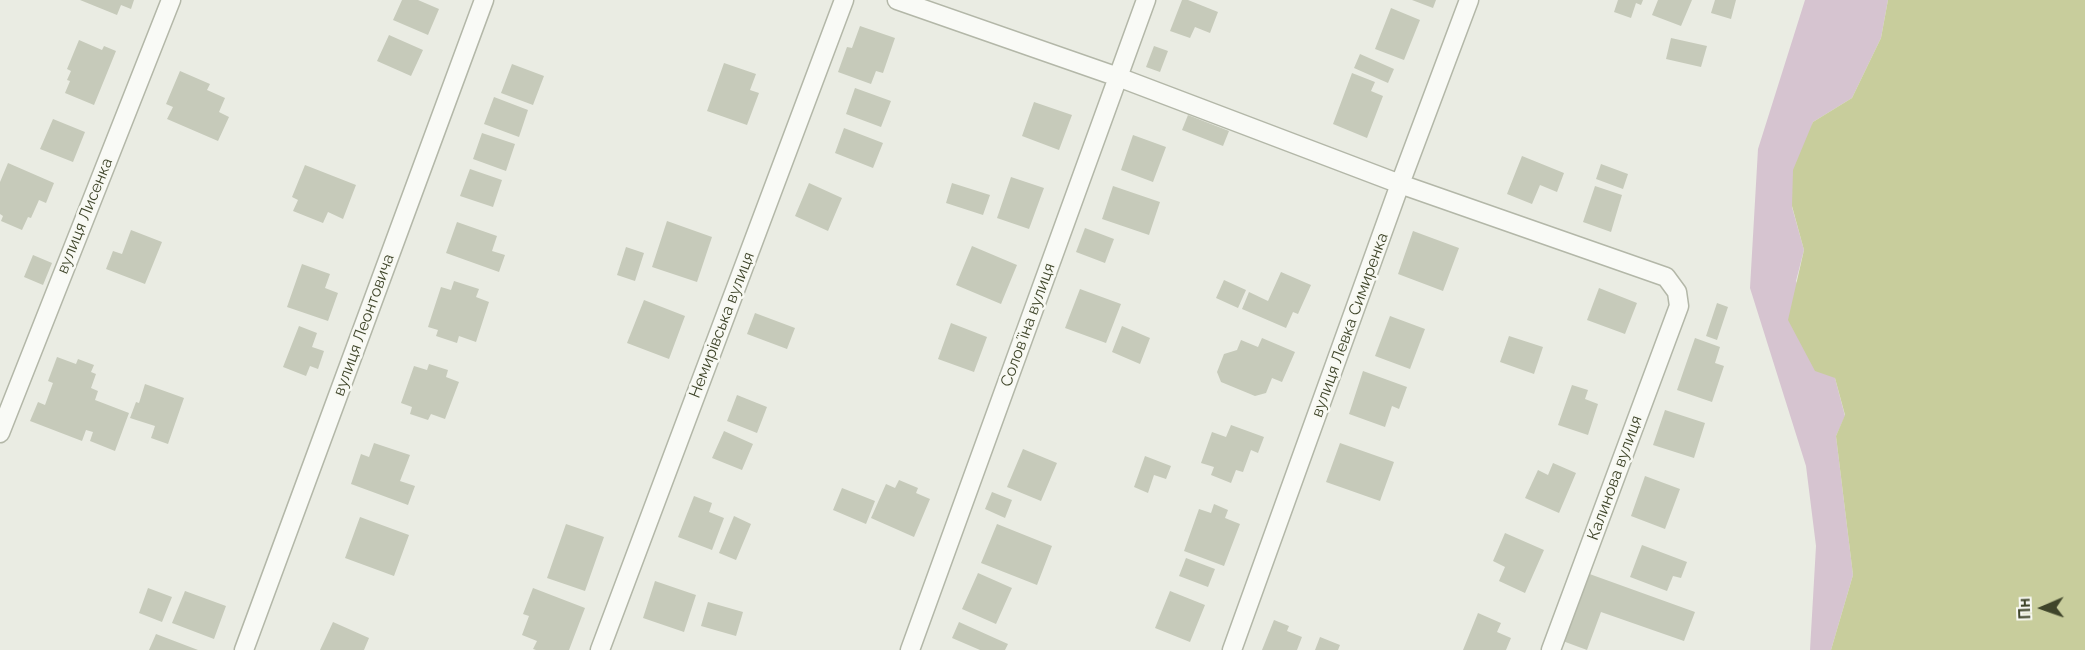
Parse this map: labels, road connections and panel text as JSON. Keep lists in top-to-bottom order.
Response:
{
  "streets": {
    "street": [
      "вулиця Лисенка",
      "вулиця Леонтовича",
      "Немирівська вулиця",
      "Соловʼїна вулиця",
      "вулиця Левка Симиренка",
      "Калинова вулиця"
    ]
  },
  "crossings": [
    ["вулиця Левка Симиренка", "Калинова вулиця"]
  ],
  "north": "left"
}
